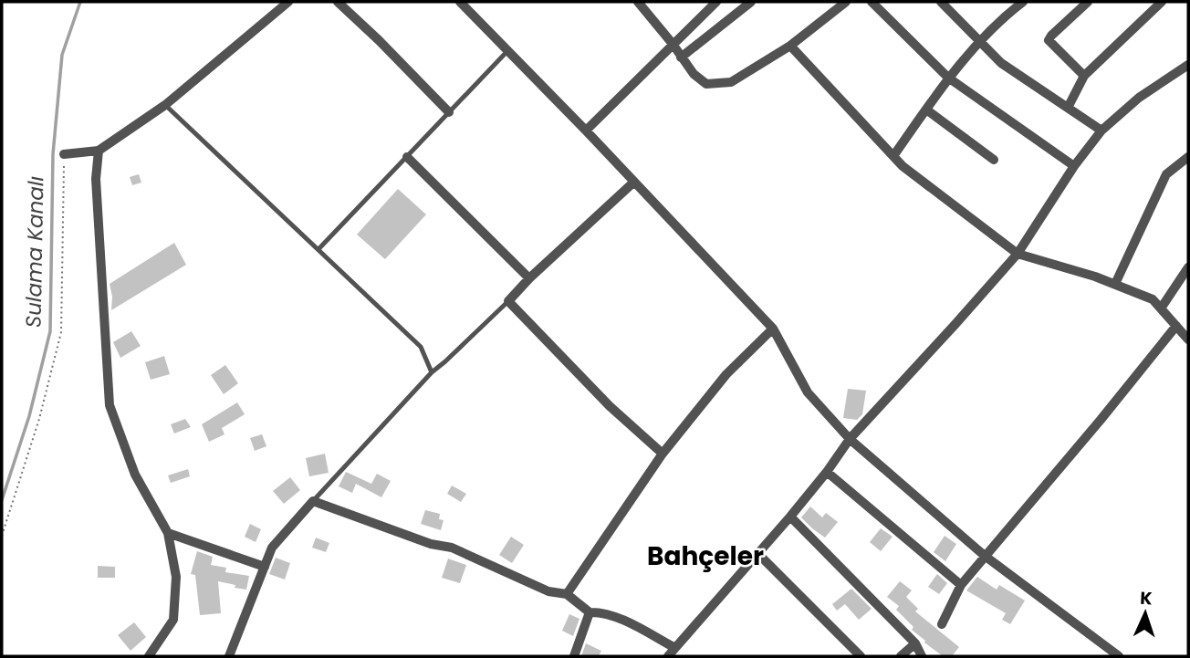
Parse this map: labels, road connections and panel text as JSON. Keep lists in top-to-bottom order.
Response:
{
  "districts": ["Bahçeler"],
  "water": ["Sulama Kanalı"],
  "north": "top"
}
